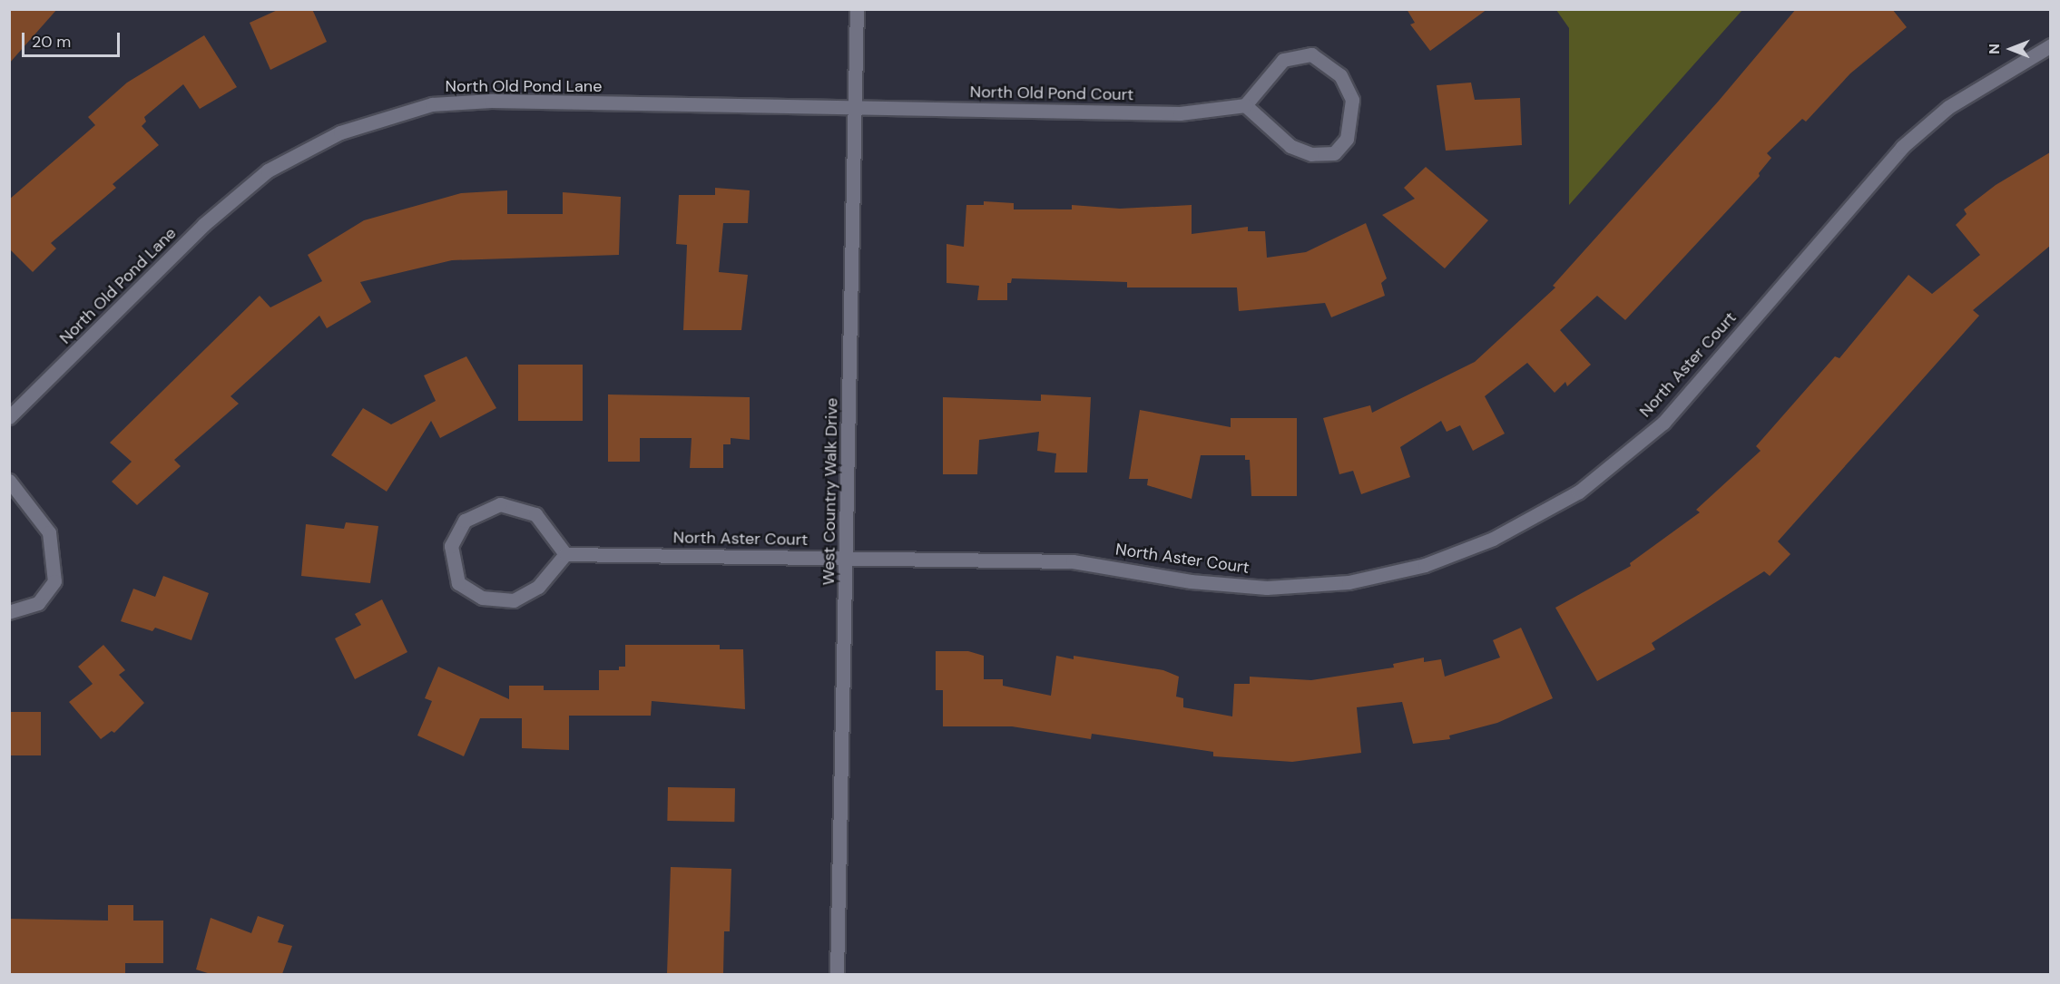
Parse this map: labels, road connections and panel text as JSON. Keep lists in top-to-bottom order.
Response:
{
  "streets": {
    "street": [
      "North Old Pond Lane",
      "North Old Pond Court",
      "North Aster Court",
      "West Country Walk Drive"
    ]
  },
  "crossings": [
    ["North Old Pond Lane", "North Old Pond Court"],
    ["North Old Pond Lane", "West Country Walk Drive"],
    ["North Old Pond Court", "West Country Walk Drive"],
    ["North Aster Court", "West Country Walk Drive"]
  ],
  "scale_bar": "20 m",
  "north": "left"
}
